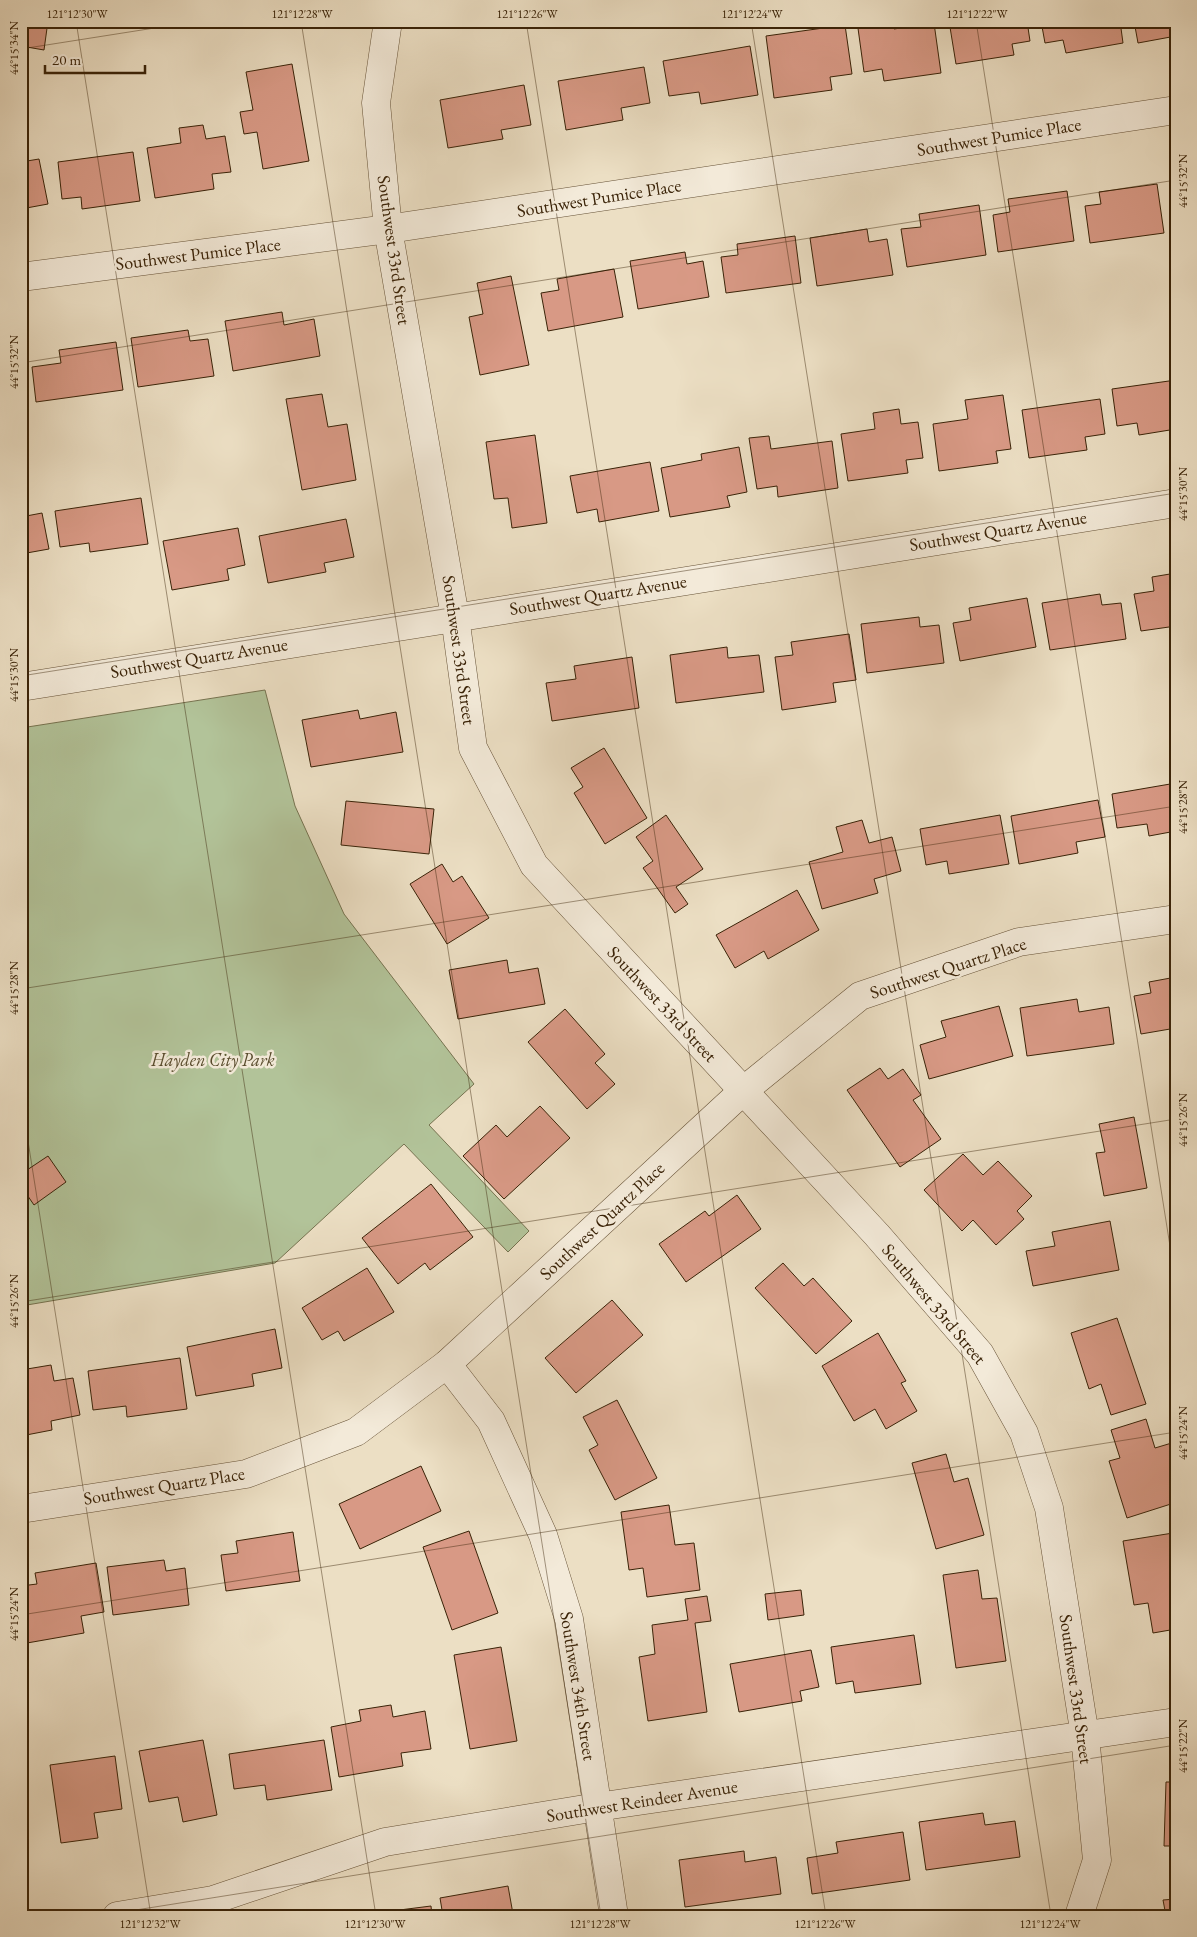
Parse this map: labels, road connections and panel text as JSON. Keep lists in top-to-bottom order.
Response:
{
  "streets": {
    "street": [
      "Southwest Pumice Place",
      "Southwest 33rd Street",
      "Southwest Quartz Avenue",
      "Southwest Quartz Place",
      "Southwest 34th Street",
      "Southwest Reindeer Avenue"
    ]
  },
  "crossings": [
    ["Southwest Pumice Place", "Southwest 33rd Street"],
    ["Southwest 33rd Street", "Southwest Quartz Avenue"],
    ["Southwest 33rd Street", "Southwest Quartz Place"],
    ["Southwest 33rd Street", "Southwest Reindeer Avenue"],
    ["Southwest Quartz Place", "Southwest 34th Street"],
    ["Southwest 34th Street", "Southwest Reindeer Avenue"]
  ],
  "parks": ["Hayden City Park"],
  "scale_bar": "20 m",
  "coordinates": [
    "121°12'30\"W",
    "121°12'28\"W",
    "121°12'26\"W",
    "121°12'24\"W",
    "121°12'22\"W",
    "44°15'34\"N",
    "44°15'32\"N",
    "44°15'30\"N",
    "44°15'28\"N",
    "44°15'26\"N",
    "44°15'24\"N",
    "44°15'22\"N",
    "121°12'32\"W"
  ]
}
